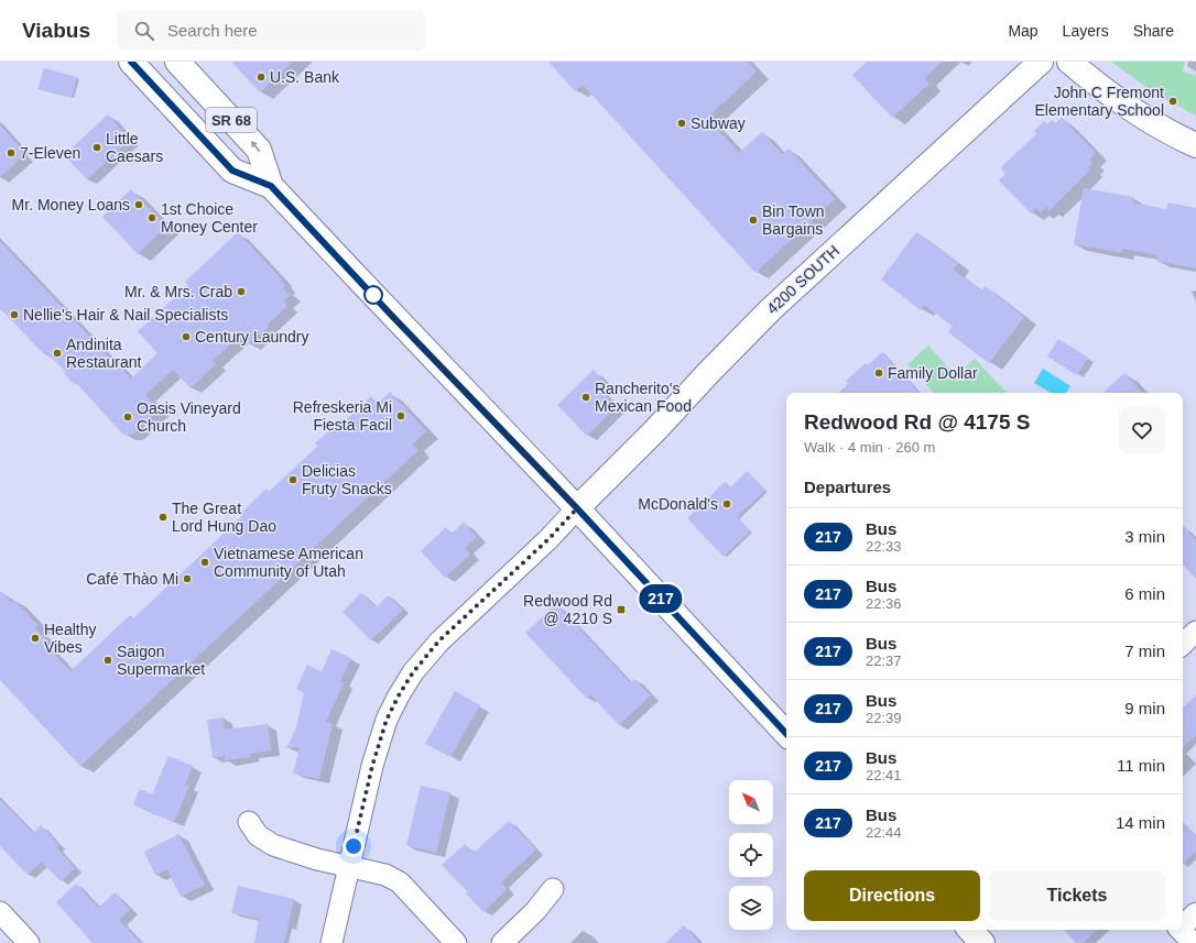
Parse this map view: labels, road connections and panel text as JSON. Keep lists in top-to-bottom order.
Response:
{
  "streets": {
    "main road": ["SR 68", "4200 SOUTH"]
  },
  "crossings": [
    ["SR 68", "4200 SOUTH"]
  ],
  "places": {
    "other": [
      "U.S. Bank",
      "John C Fremont Elementary School",
      "Subway",
      "Little Caesars",
      "7-Eleven",
      "Mr. Money Loans",
      "1st Choice Money Center",
      "Bin Town Bargains",
      "Mr. & Mrs. Crab",
      "Nellie's Hair & Nail Specialists",
      "Century Laundry",
      "Andinita Restaurant",
      "Family Dollar",
      "Rancherito's Mexican Food",
      "Refreskeria Mi Fiesta Facil",
      "Oasis Vineyard Church",
      "Delicias Fruty Snacks",
      "McDonald's",
      "The Great Lord Hung Dao",
      "Vietnamese American Community of Utah",
      "Café Thào Mi",
      "Healthy Vibes",
      "Saigon Supermarket"
    ],
    "transit": ["Redwood Rd @ 4210 S"]
  },
  "lines": ["bus line 217"],
  "north": "top left",
  "page": {
    "header": "Viabus",
    "search": "Search here",
    "nav": ["Map", "Layers", "Share"],
    "on_map": "217",
    "heading": [
      ["Redwood Rd @ 4175 S", "Walk · 4 min · 260 m"],
      "Departures"
    ],
    "list": [
      {
        "mark": "217",
        "name": "Bus",
        "note": "22:33",
        "value": "3 min"
      },
      {
        "mark": "217",
        "name": "Bus",
        "note": "22:36",
        "value": "6 min"
      },
      {
        "mark": "217",
        "name": "Bus",
        "note": "22:37",
        "value": "7 min"
      },
      {
        "mark": "217",
        "name": "Bus",
        "note": "22:39",
        "value": "9 min"
      },
      {
        "mark": "217",
        "name": "Bus",
        "note": "22:41",
        "value": "11 min"
      },
      {
        "mark": "217",
        "name": "Bus",
        "note": "22:44",
        "value": "14 min"
      }
    ],
    "buttons": ["Directions", "Tickets"]
  }
}
